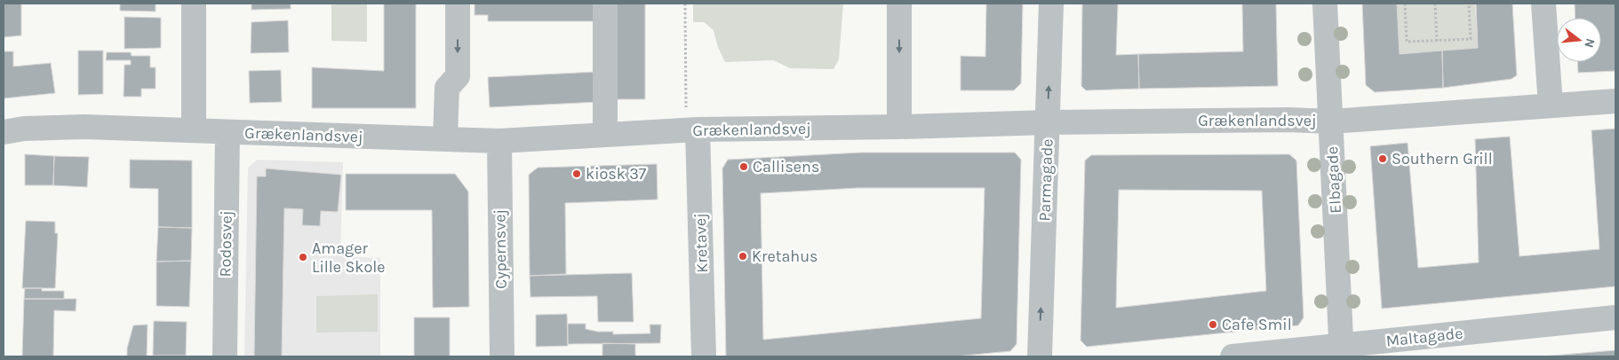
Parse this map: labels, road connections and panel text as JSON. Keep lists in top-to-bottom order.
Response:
{
  "streets": {
    "street": [
      "Grækenlandsvej",
      "Parmagade",
      "Elbagade",
      "Kretavej",
      "Rodosvej",
      "Cypernsvej",
      "Maltagade"
    ]
  },
  "crossings": [
    ["Grækenlandsvej", "Parmagade"],
    ["Grækenlandsvej", "Elbagade"],
    ["Grækenlandsvej", "Kretavej"],
    ["Grækenlandsvej", "Rodosvej"],
    ["Grækenlandsvej", "Cypernsvej"],
    ["Elbagade", "Maltagade"]
  ],
  "places": [
    "Southern Grill",
    "Callisens",
    "kiosk 37",
    "Kretahus",
    "Amager Lille Skole",
    "Cafe Smil"
  ],
  "north": "right"
}
